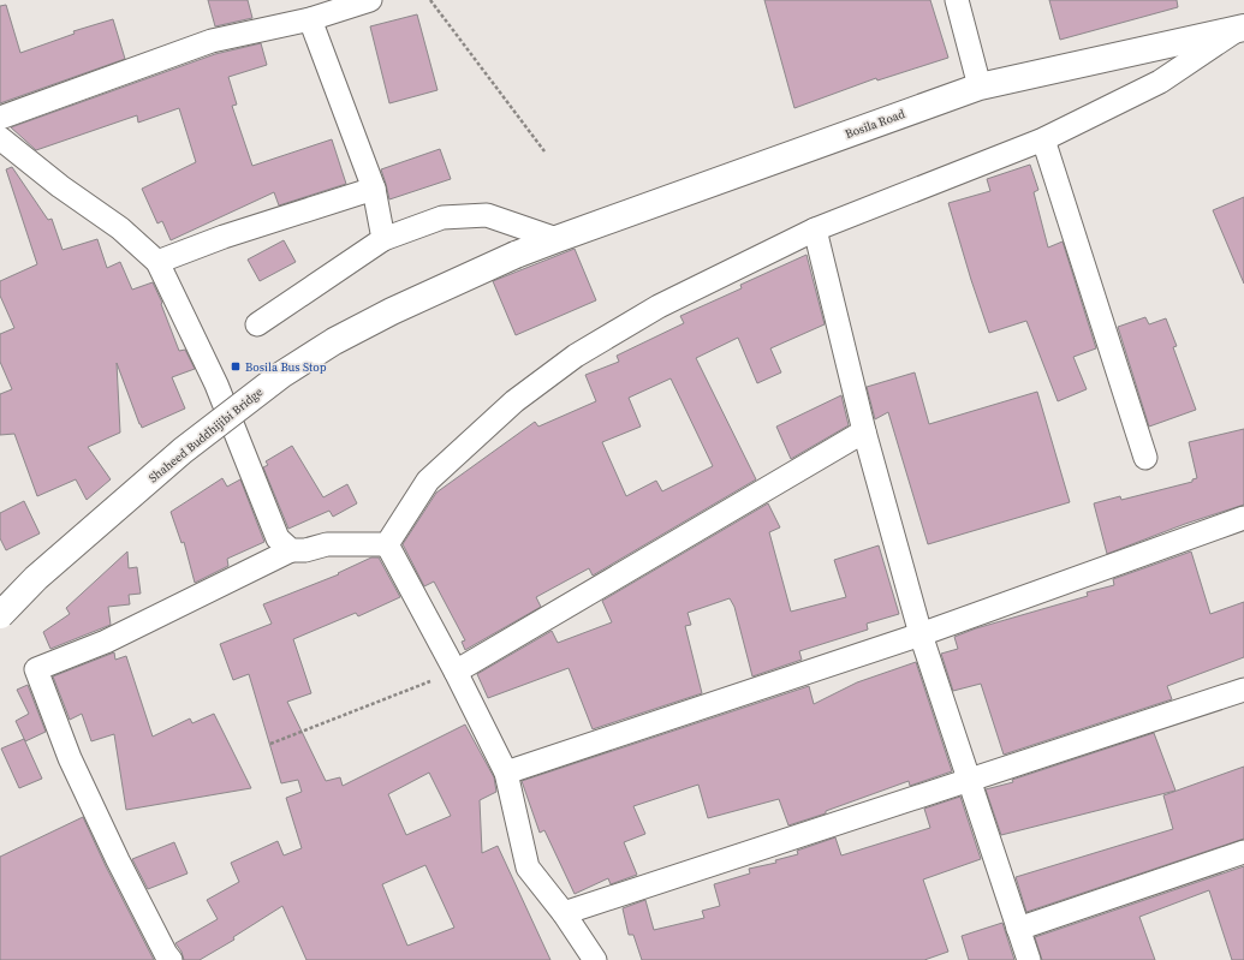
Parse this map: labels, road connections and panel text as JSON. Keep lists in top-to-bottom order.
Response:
{
  "streets": {
    "main road": ["Bosila Road", "Shaheed Buddhijibi Bridge"]
  },
  "crossings": [
    ["Bosila Road", "Shaheed Buddhijibi Bridge"]
  ],
  "places": {
    "transit": ["Bosila Bus Stop"]
  }
}
